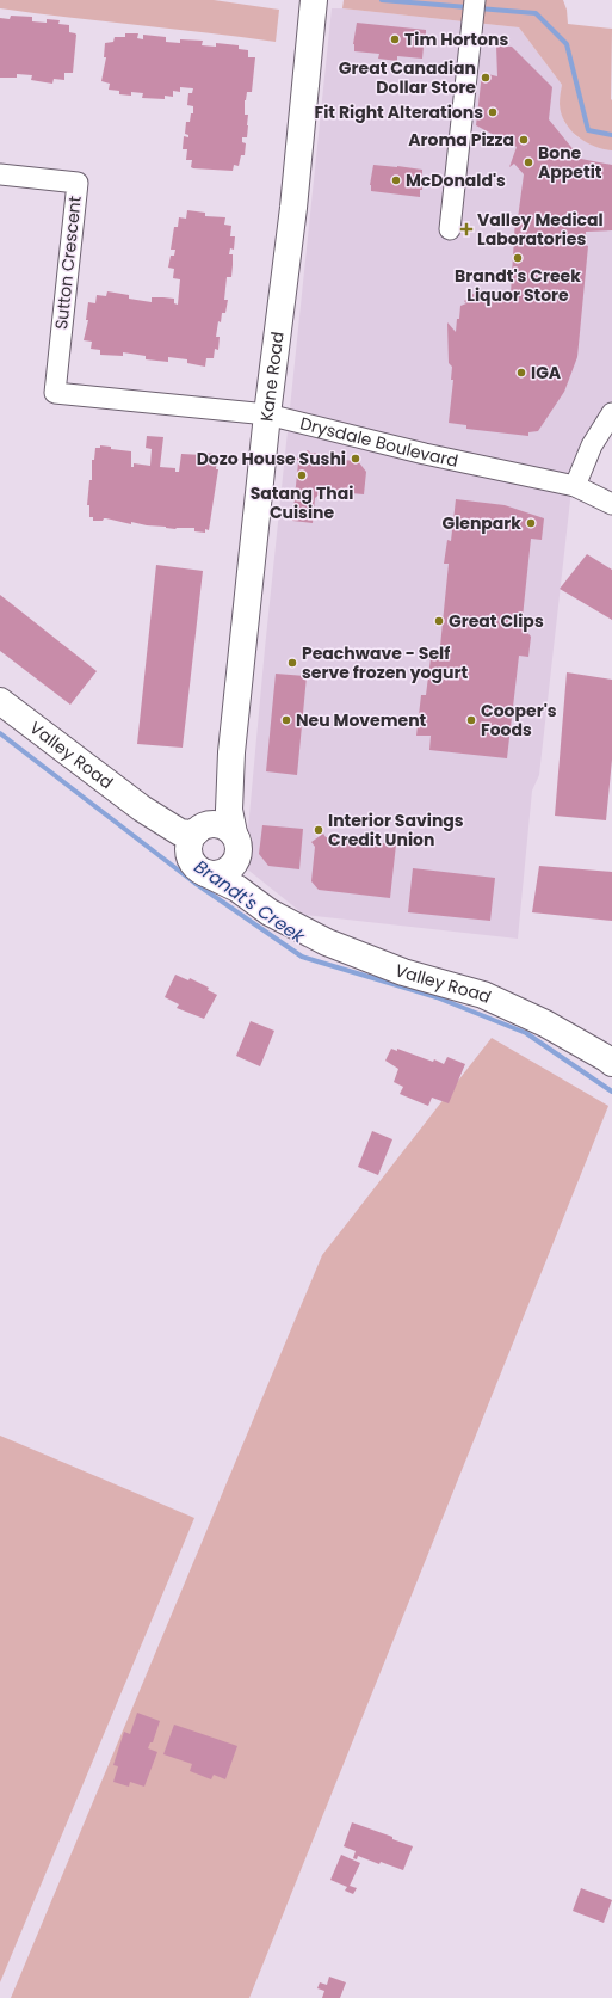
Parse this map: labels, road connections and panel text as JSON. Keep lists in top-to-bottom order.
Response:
{
  "streets": {
    "street": [
      "Sutton Crescent",
      "Kane Road",
      "Drysdale Boulevard",
      "Valley Road"
    ]
  },
  "crossings": [
    ["Sutton Crescent", "Drysdale Boulevard"],
    ["Kane Road", "Drysdale Boulevard"],
    ["Kane Road", "Valley Road"]
  ],
  "water": ["Brandt's Creek"],
  "places": {
    "other": [
      "Tim Hortons",
      "Great Canadian Dollar Store",
      "Fit Right Alterations",
      "Aroma Pizza",
      "Bone Appetit",
      "McDonald's",
      "Brandt's Creek Liquor Store",
      "IGA",
      "Dozo House Sushi",
      "Satang Thai Cuisine",
      "Glenpark",
      "Great Clips",
      "Peachwave - Self serve frozen yogurt",
      "Neu Movement",
      "Cooper's Foods",
      "Interior Savings Credit Union"
    ],
    "health": ["Valley Medical Laboratories"]
  }
}
